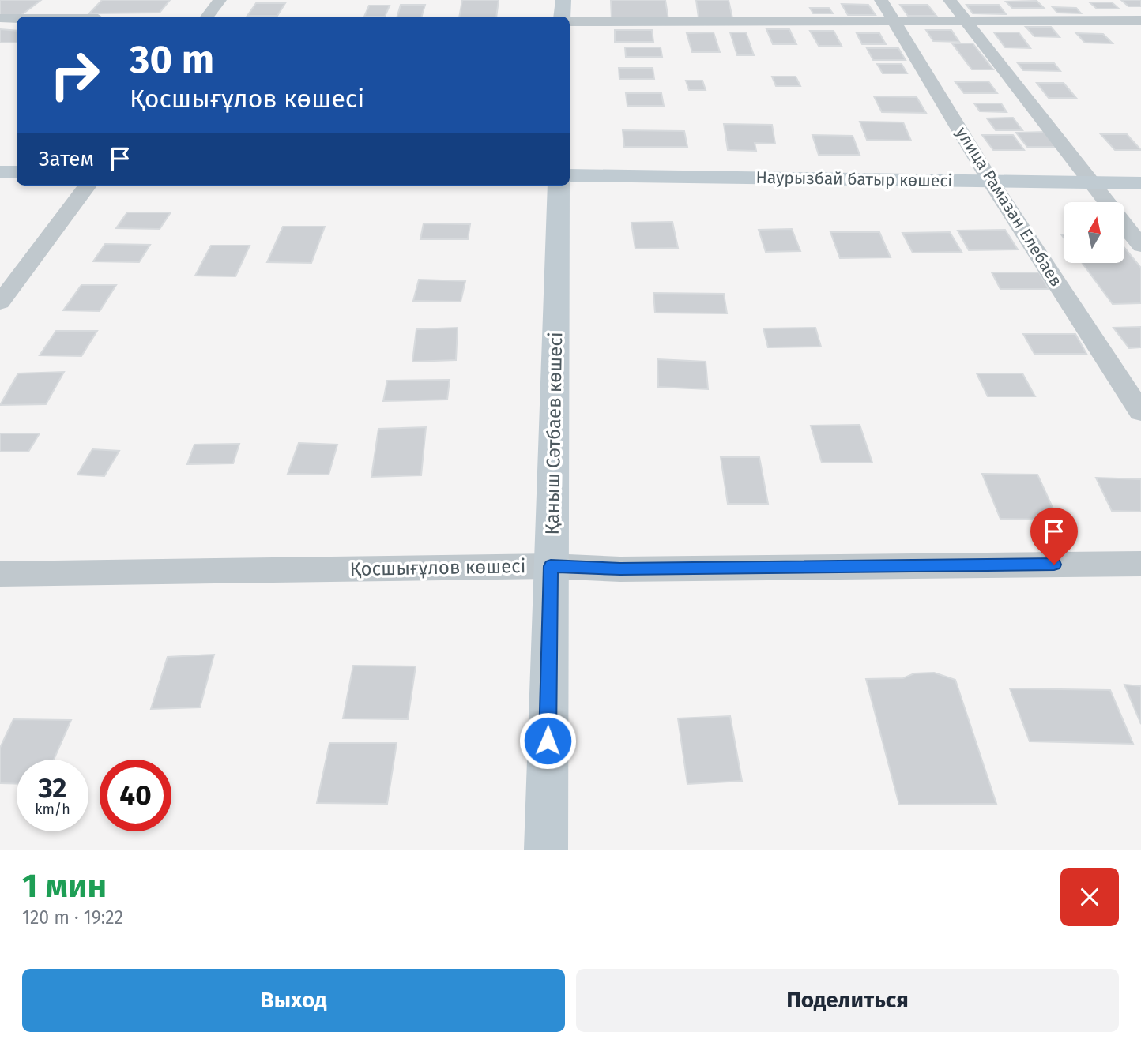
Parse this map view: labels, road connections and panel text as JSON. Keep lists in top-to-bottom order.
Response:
{
  "streets": {
    "street": [
      "Наурызбай батыр көшесі",
      "улица Рамазан Елебаев",
      "Қаныш Сәтбаев көшесі",
      "Қосшығұлов көшесі"
    ]
  },
  "crossings": [
    ["Наурызбай батыр көшесі", "улица Рамазан Елебаев"],
    ["Қаныш Сәтбаев көшесі", "Қосшығұлов көшесі"]
  ],
  "north": "top",
  "page": {
    "turn": ["30 m", "Қосшығұлов көшесі"],
    "then": "Затем",
    "speed": "32 km/h",
    "limit": "40",
    "heading": ["1 мин", "120 m · 19:22"],
    "buttons": ["Выход", "Поделиться"]
  }
}
